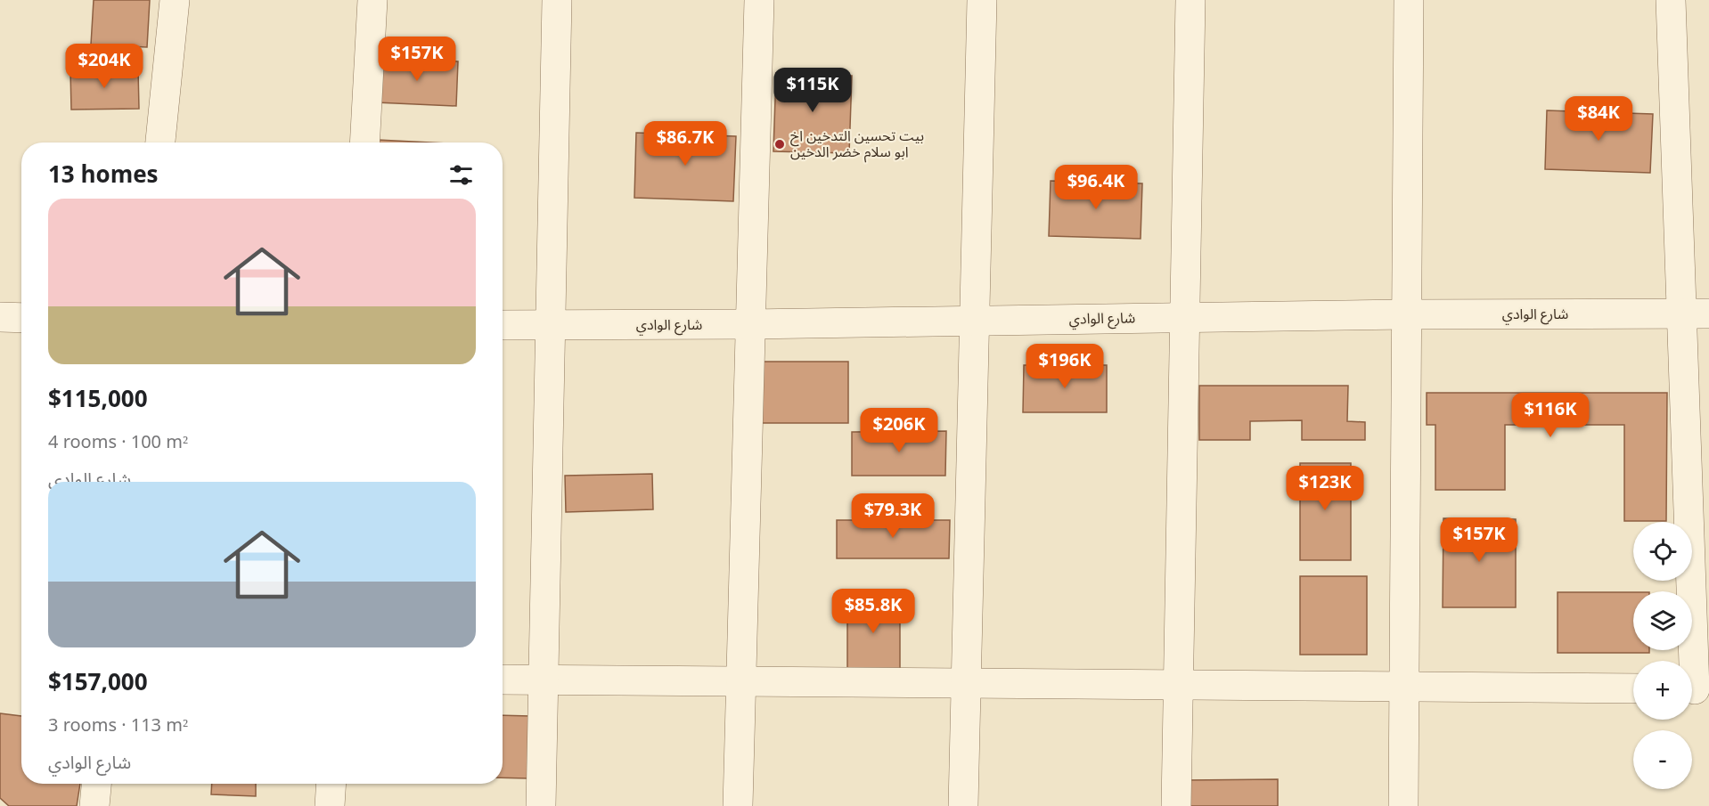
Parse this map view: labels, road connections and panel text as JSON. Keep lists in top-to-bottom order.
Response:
{
  "streets": {
    "street": ["شارع الوادي"]
  },
  "places": ["بيت تحسين التدخين اخ ابو سلام خضر الدخين"],
  "page": {
    "price": [
      "$157K",
      "$204K",
      "$115K",
      "$84K",
      "$86.7K",
      "$96.4K",
      "$196K",
      "$116K",
      "$206K",
      "$123K",
      "$79.3K",
      "$157K",
      "$85.8K"
    ],
    "heading": "13 homes",
    "list": [
      {
        "name": "$115,000",
        "note": "4 rooms · 100 m² · شارع الوادي"
      },
      {
        "name": "$157,000",
        "note": "3 rooms · 113 m² · شارع الوادي"
      }
    ],
    "map_buttons": ["+", "−"]
  }
}
